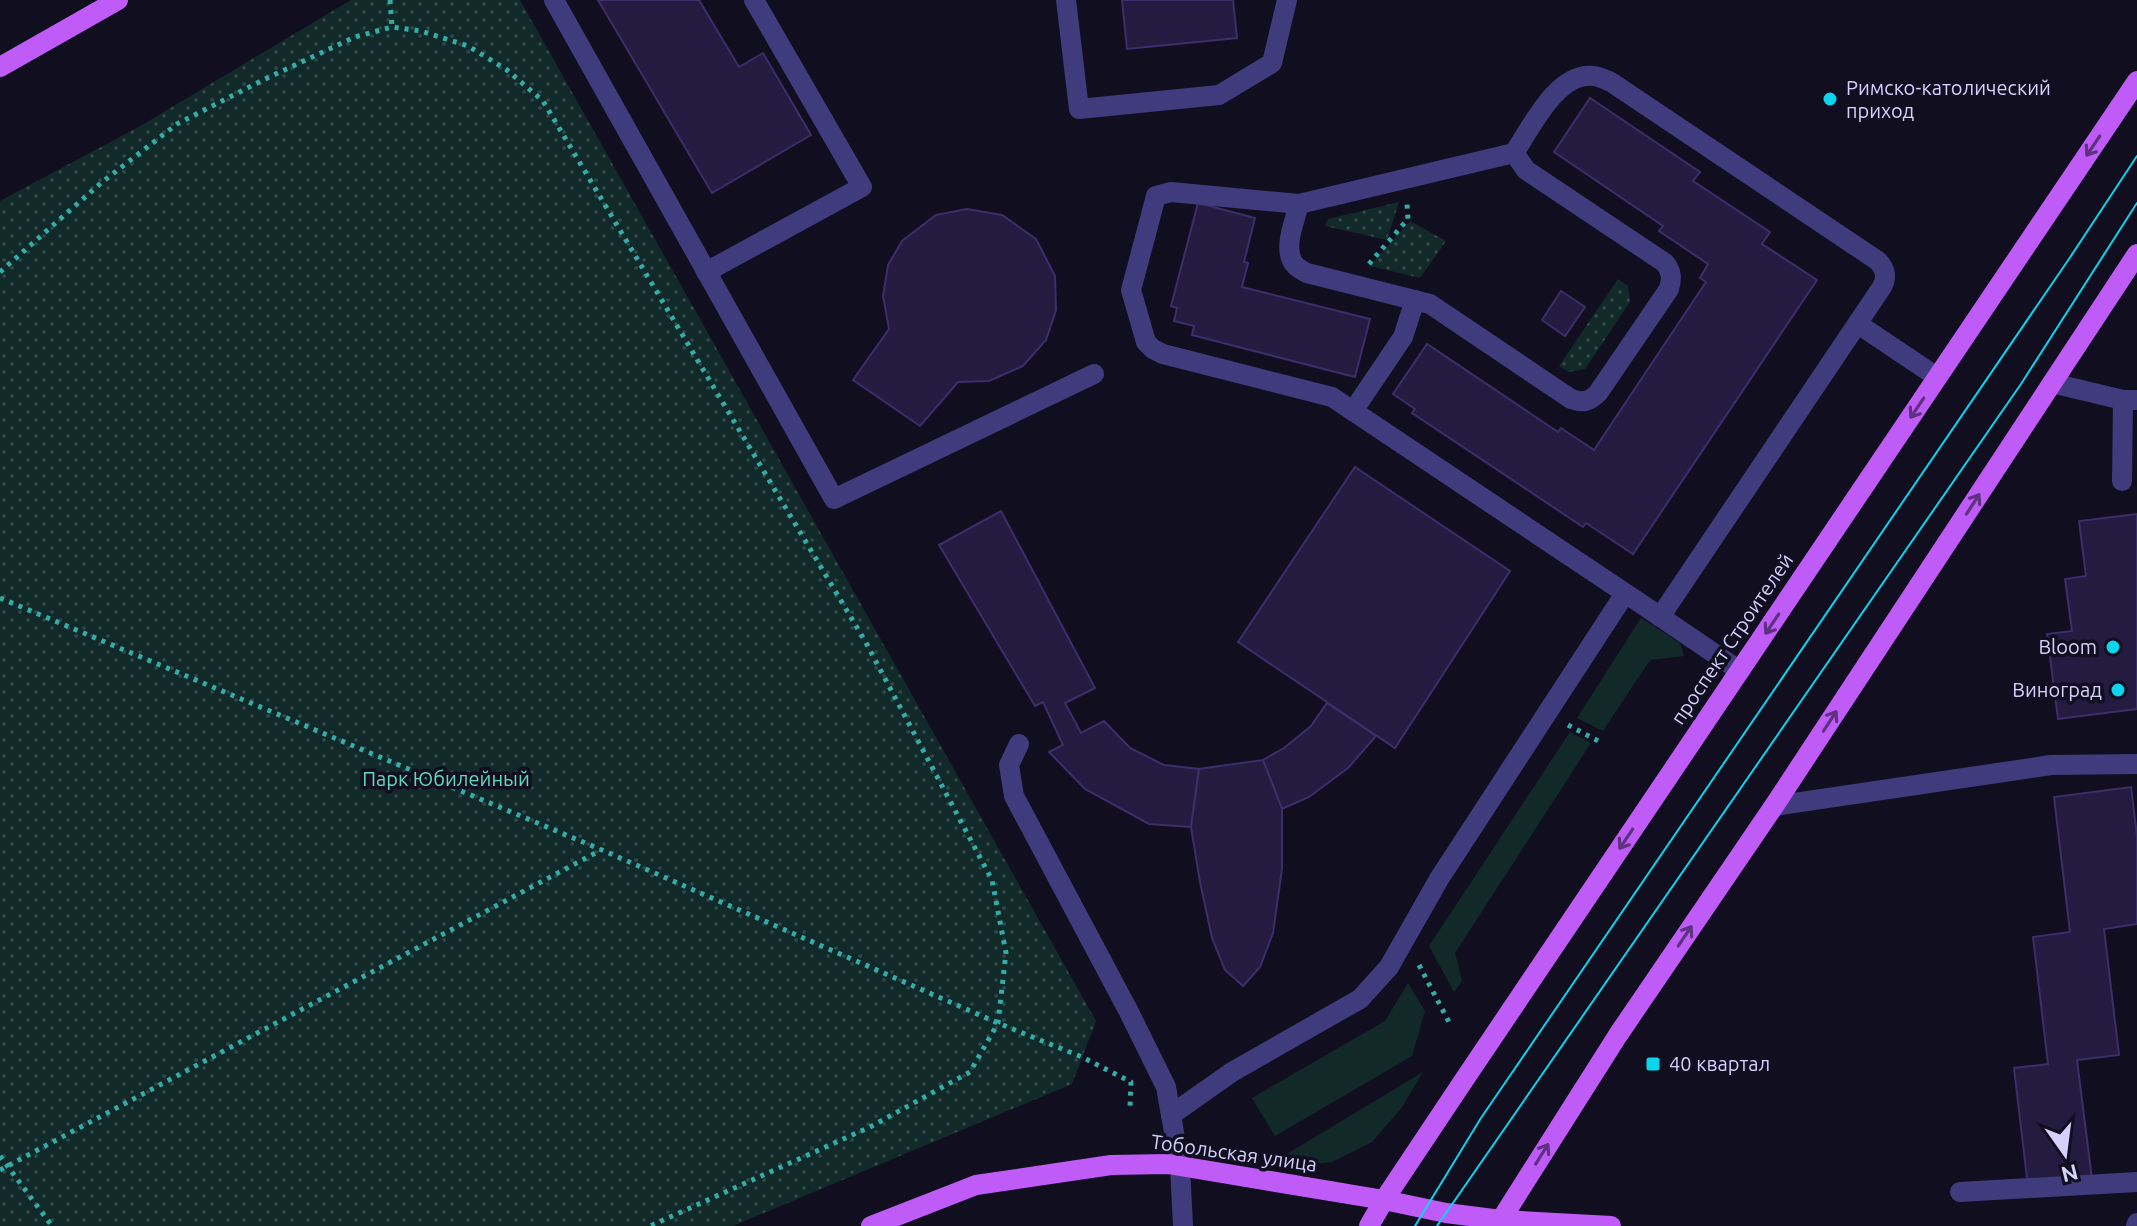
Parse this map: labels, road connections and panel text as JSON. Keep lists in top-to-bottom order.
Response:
{
  "streets": {
    "main road": ["проспект Строителей", "Тобольская улица"]
  },
  "crossings": [
    ["проспект Строителей", "Тобольская улица"]
  ],
  "parks": ["Парк Юбилейный"],
  "places": {
    "other": ["Римско-католический приход", "Bloom", "Виноград"],
    "transit": ["40 квартал"]
  },
  "north": "bottom"
}
